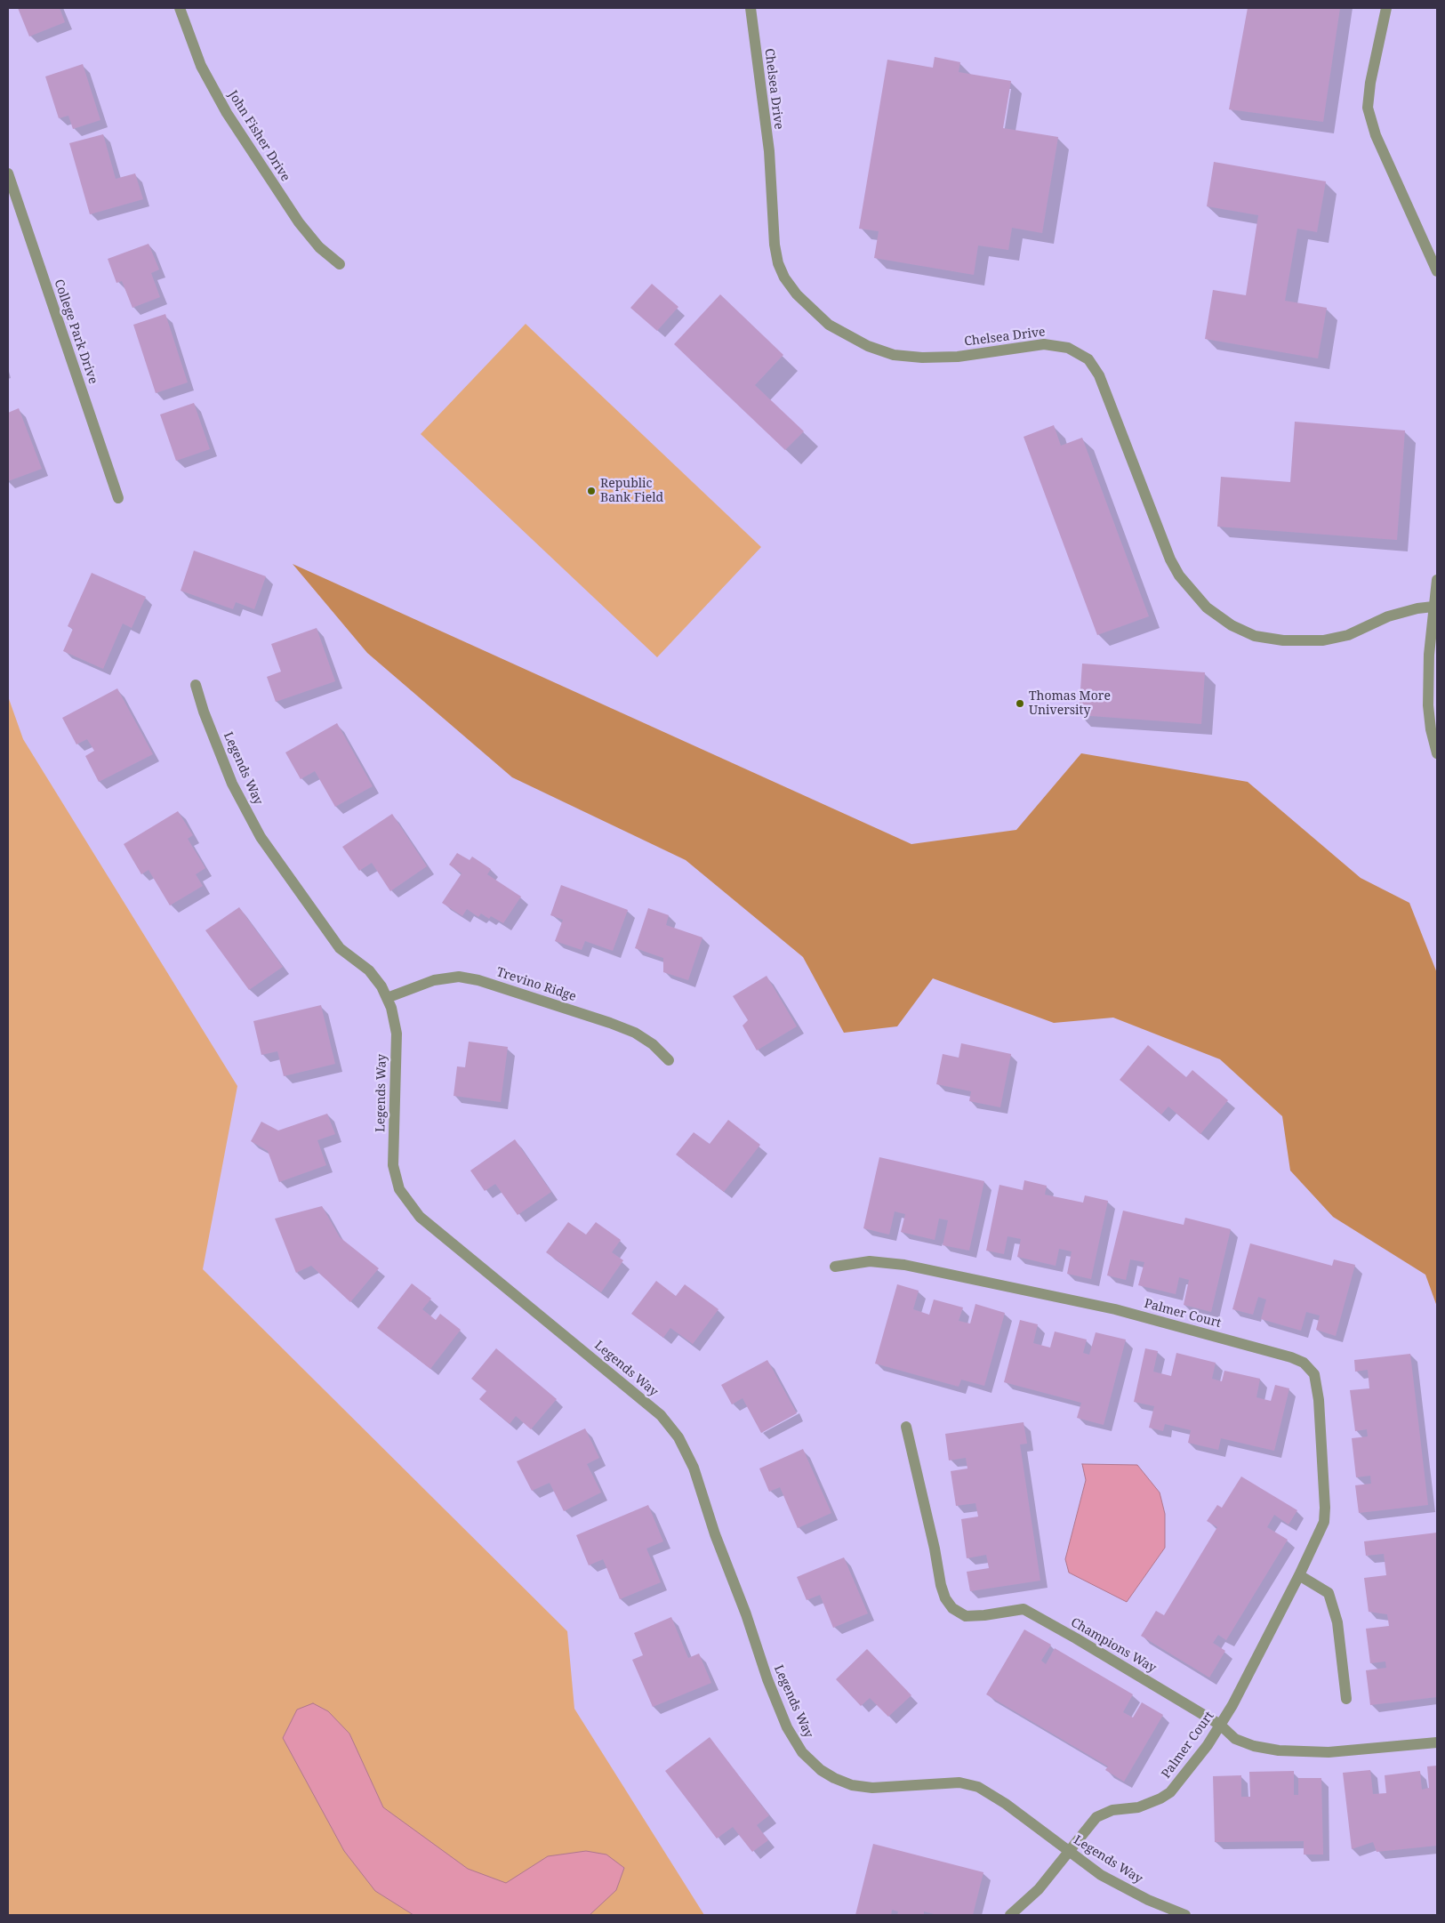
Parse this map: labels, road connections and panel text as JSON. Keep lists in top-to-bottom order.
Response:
{
  "streets": {
    "street": [
      "Chelsea Drive",
      "John Fisher Drive",
      "College Park Drive",
      "Legends Way",
      "Trevino Ridge",
      "Palmer Court",
      "Champions Way"
    ]
  },
  "crossings": [
    ["Legends Way", "Trevino Ridge"],
    ["Legends Way", "Palmer Court"],
    ["Palmer Court", "Champions Way"]
  ],
  "places": ["Republic Bank Field", "Thomas More University"]
}
